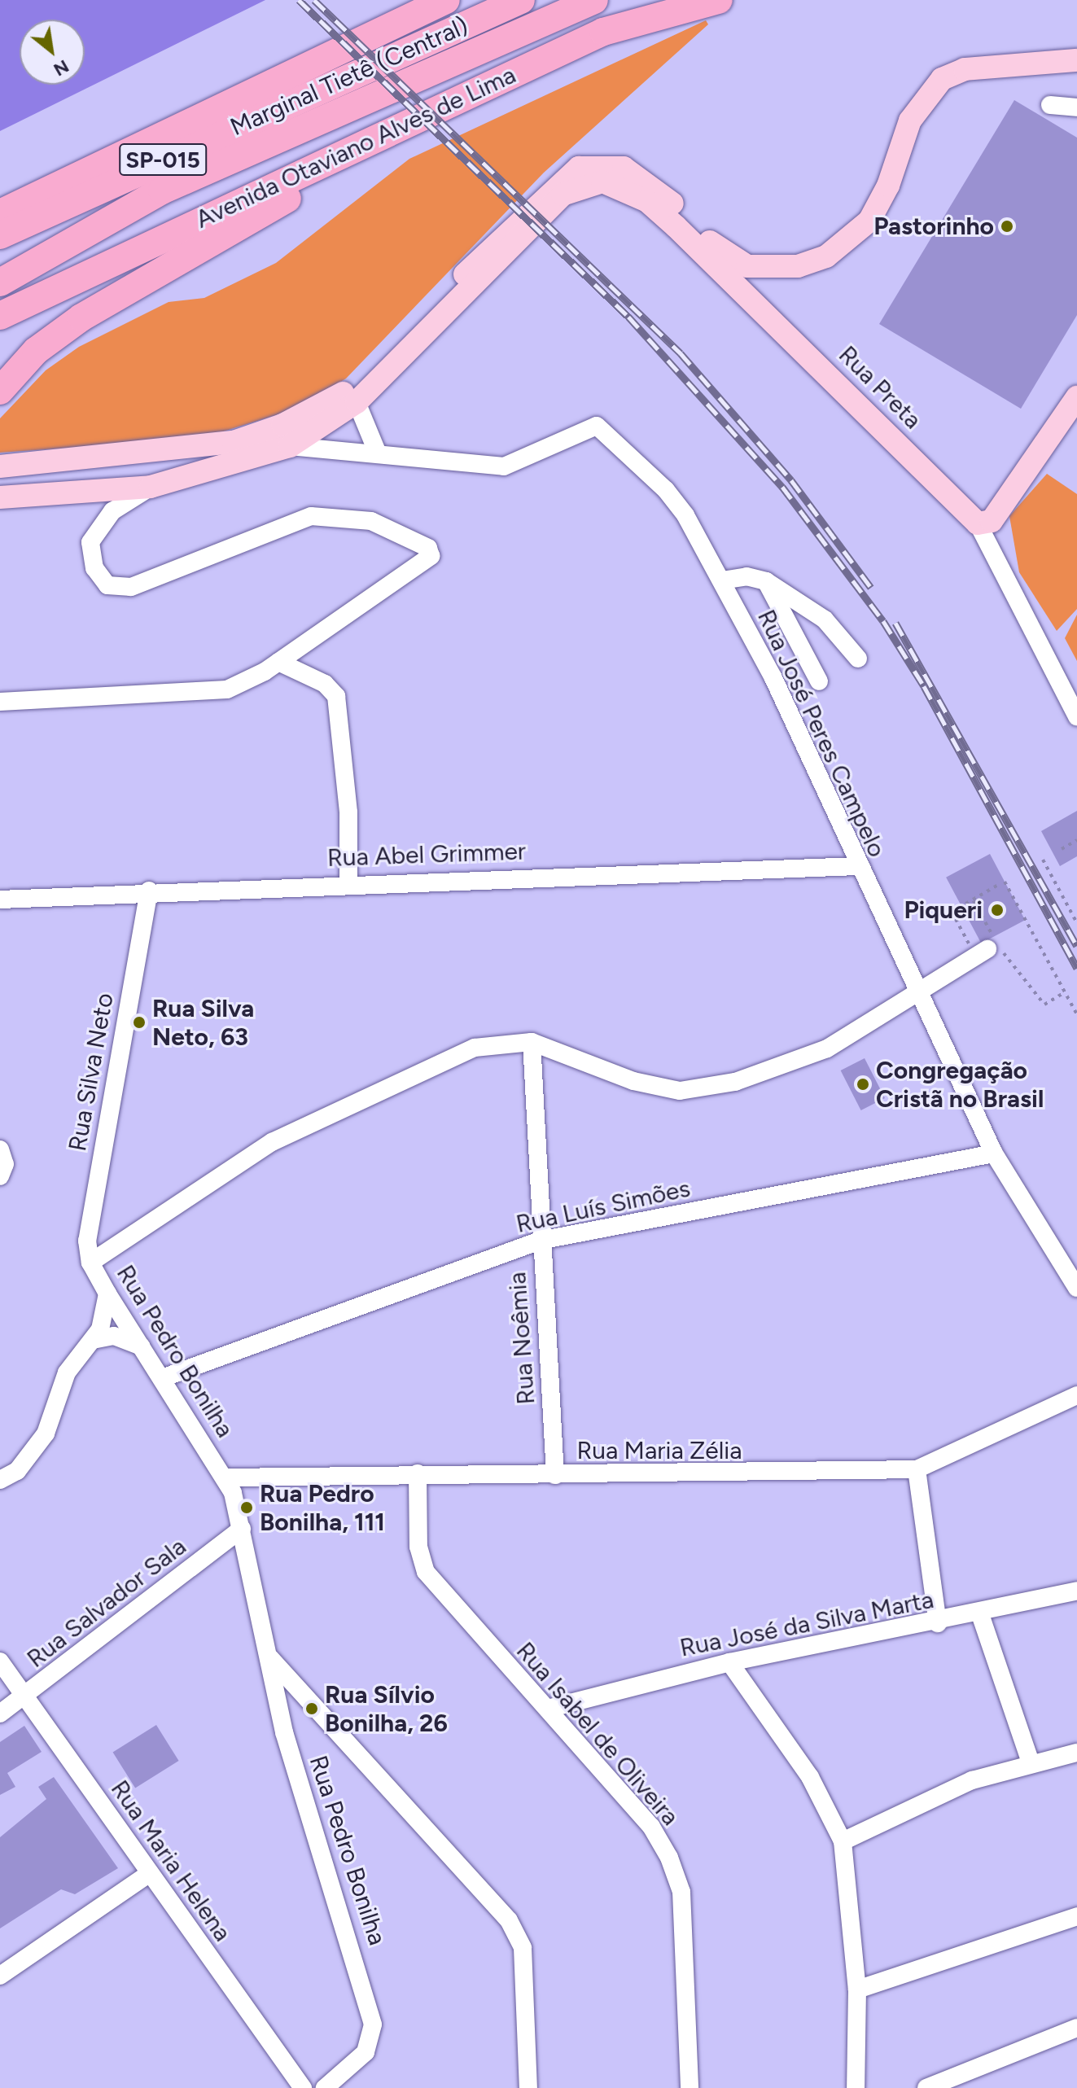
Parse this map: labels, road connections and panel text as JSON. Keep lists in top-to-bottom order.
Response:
{
  "streets": {
    "highway": ["Marginal Tietê (Central)", "Avenida Otaviano Alves de Lima", "SP-015"],
    "main road": ["Rua Preta"],
    "street": [
      "Rua José Peres Campelo",
      "Rua Abel Grimmer",
      "Rua Silva Neto",
      "Rua Luís Simões",
      "Rua Noêmia",
      "Rua Pedro Bonilha",
      "Rua Maria Zélia",
      "Rua Salvador Sala",
      "Rua José da Silva Marta",
      "Rua Isabel de Oliveira",
      "Rua Maria Helena"
    ]
  },
  "crossings": [
    ["Rua José Peres Campelo", "Rua Abel Grimmer"],
    ["Rua José Peres Campelo", "Rua Luís Simões"],
    ["Rua Abel Grimmer", "Rua Silva Neto"],
    ["Rua Silva Neto", "Rua Pedro Bonilha"],
    ["Rua Luís Simões", "Rua Noêmia"],
    ["Rua Luís Simões", "Rua Pedro Bonilha"],
    ["Rua Noêmia", "Rua Maria Zélia"],
    ["Rua Pedro Bonilha", "Rua Maria Zélia"],
    ["Rua Pedro Bonilha", "Rua Salvador Sala"],
    ["Rua Maria Zélia", "Rua Isabel de Oliveira"],
    ["Rua Salvador Sala", "Rua Maria Helena"],
    ["Rua José da Silva Marta", "Rua Isabel de Oliveira"]
  ],
  "places": [
    "Pastorinho",
    "Piqueri",
    "Rua Silva Neto, 63",
    "Congregação Cristã no Brasil",
    "Rua Pedro Bonilha, 111",
    "Rua Sílvio Bonilha, 26"
  ],
  "north": "bottom right"
}
